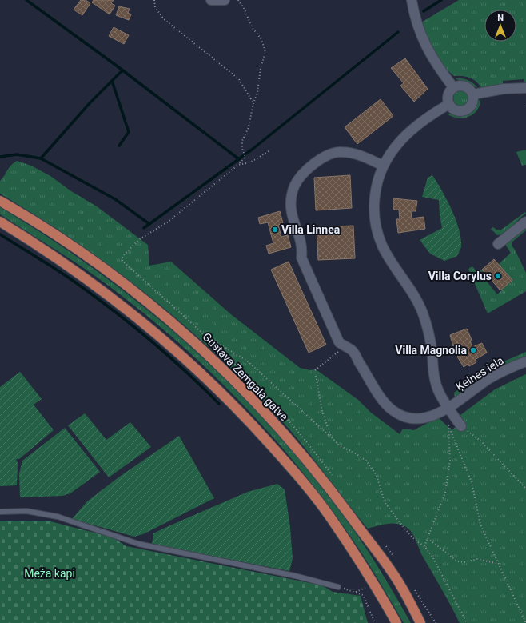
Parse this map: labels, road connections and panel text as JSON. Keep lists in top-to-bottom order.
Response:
{
  "streets": {
    "main road": ["Gustava Zemgala gatve"],
    "street": ["Ķelnes iela"]
  },
  "parks": ["Meža kapi"],
  "places": ["Villa Linnea", "Villa Corylus", "Villa Magnolia"],
  "north": "top"
}
